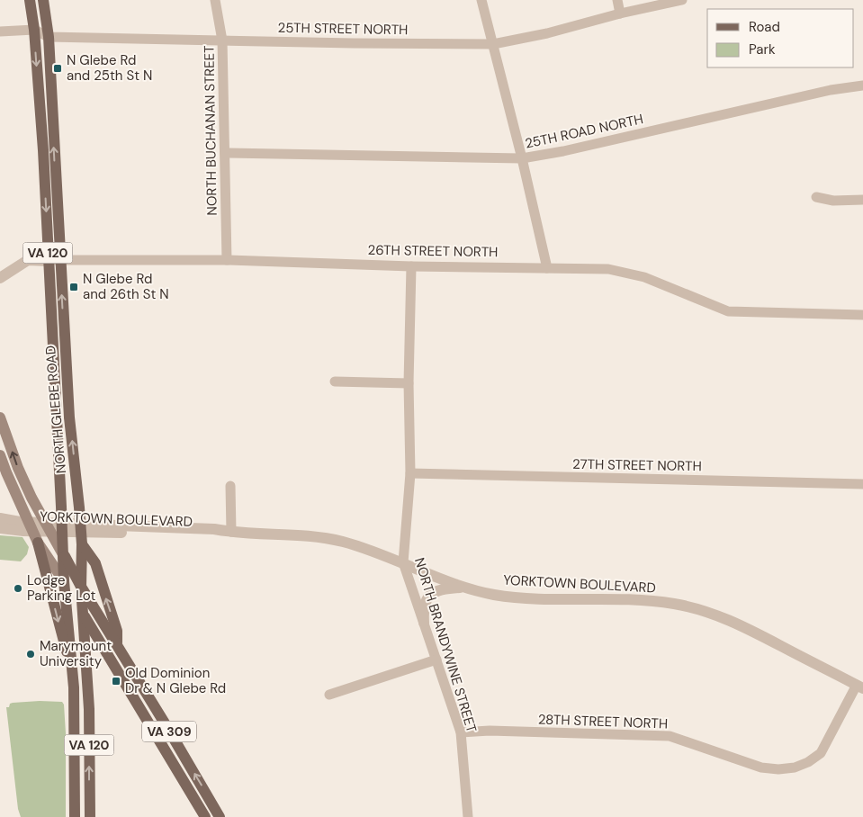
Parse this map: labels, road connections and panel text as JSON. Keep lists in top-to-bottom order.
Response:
{
  "streets": {
    "main road": ["VA 120", "NORTH GLEBE ROAD", "VA 309"],
    "street": [
      "25TH STREET NORTH",
      "NORTH BUCHANAN STREET",
      "25TH ROAD NORTH",
      "26TH STREET NORTH",
      "27TH STREET NORTH",
      "YORKTOWN BOULEVARD",
      "NORTH BRANDYWINE STREET",
      "28TH STREET NORTH"
    ]
  },
  "crossings": [
    ["25TH STREET NORTH", "NORTH BUCHANAN STREET"],
    ["25TH STREET NORTH", "NORTH GLEBE ROAD"],
    ["NORTH BUCHANAN STREET", "25TH ROAD NORTH"],
    ["NORTH BUCHANAN STREET", "26TH STREET NORTH"],
    ["26TH STREET NORTH", "NORTH GLEBE ROAD"],
    ["26TH STREET NORTH", "NORTH BRANDYWINE STREET"],
    ["NORTH GLEBE ROAD", "VA 309"],
    ["27TH STREET NORTH", "NORTH BRANDYWINE STREET"],
    ["YORKTOWN BOULEVARD", "NORTH BRANDYWINE STREET"],
    ["YORKTOWN BOULEVARD", "28TH STREET NORTH"],
    ["NORTH BRANDYWINE STREET", "28TH STREET NORTH"]
  ],
  "places": {
    "transit": ["N Glebe Rd and 25th St N", "N Glebe Rd and 26th St N", "Old Dominion Dr & N Glebe Rd"],
    "other": ["Lodge Parking Lot", "Marymount University"]
  },
  "legend": ["Road", "Park"]
}
